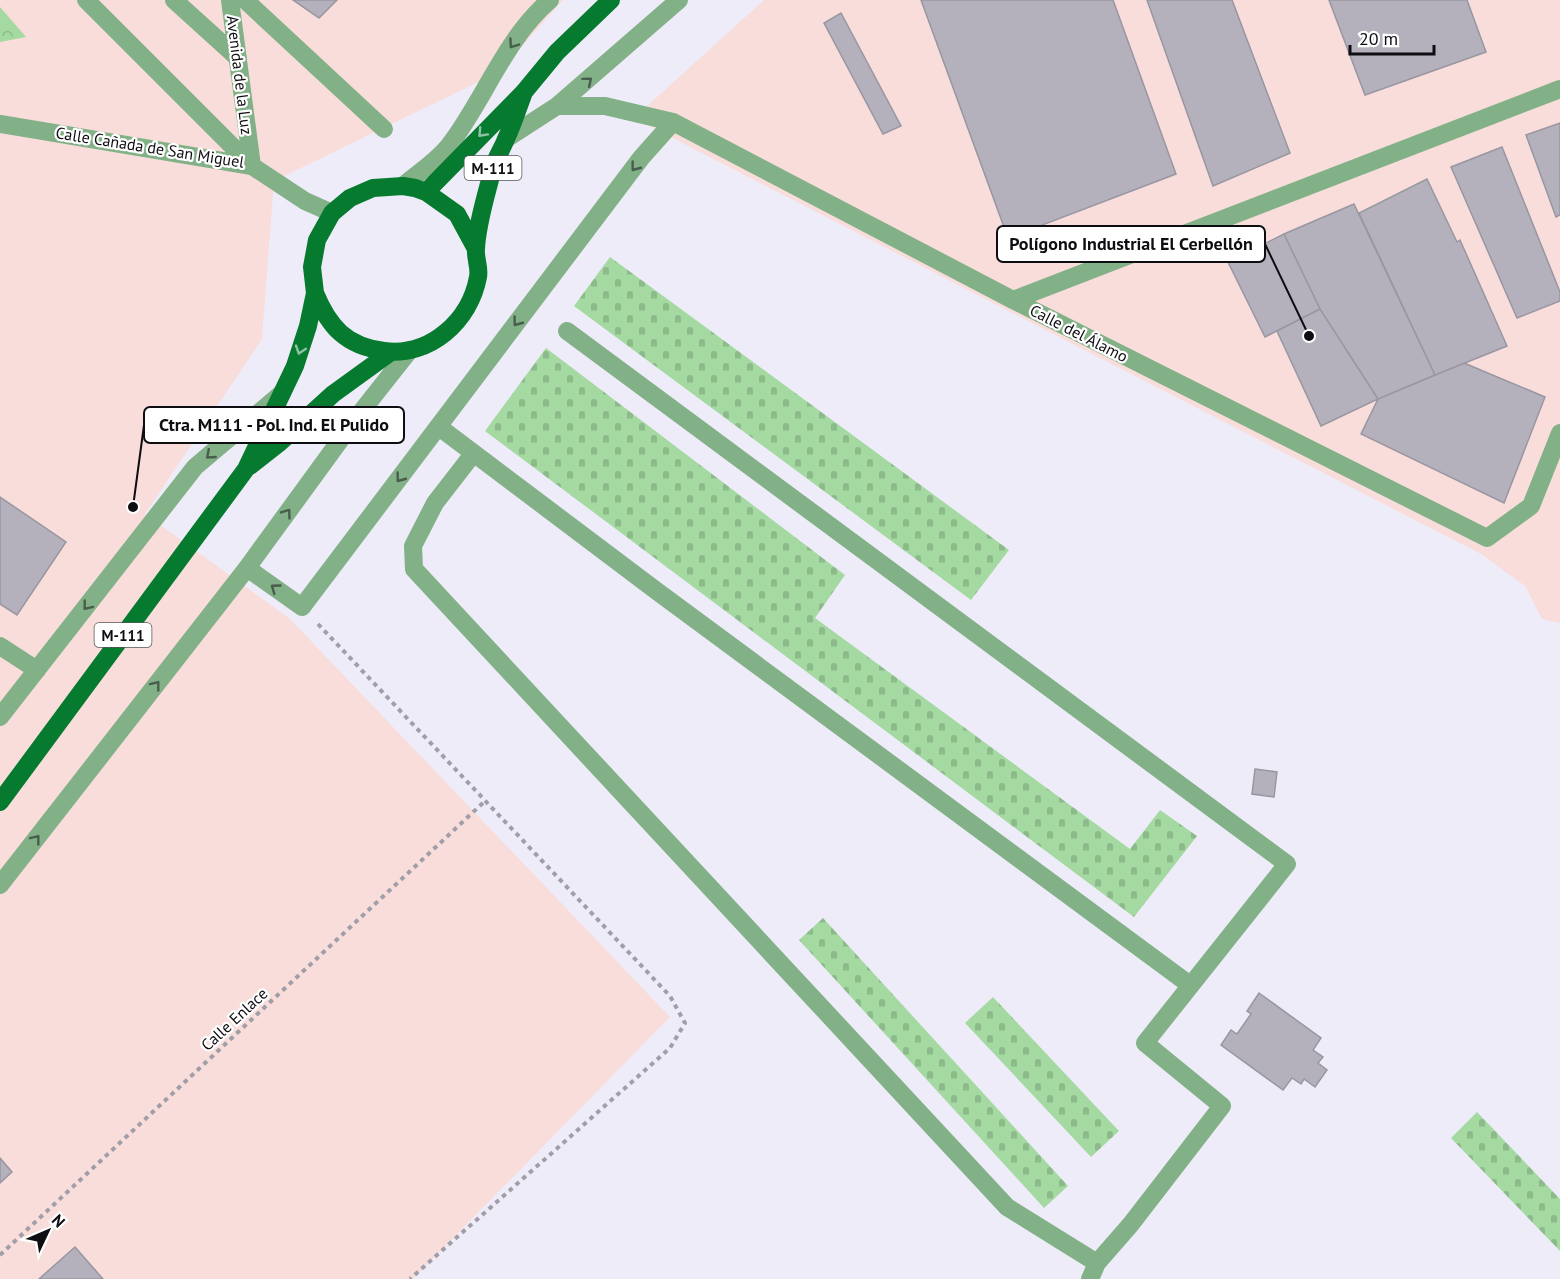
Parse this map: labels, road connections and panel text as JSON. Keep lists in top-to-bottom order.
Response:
{
  "streets": {
    "main road": ["M-111"],
    "street": ["Avenida de la Luz", "Calle Cañada de San Miguel", "Calle del Álamo"],
    "path": ["Calle Enlace"]
  },
  "crossings": [
    ["Avenida de la Luz", "Calle Cañada de San Miguel"]
  ],
  "places": ["Polígono Industrial El Cerbellón", "Ctra. M111 - Pol. Ind. El Pulido"],
  "scale_bar": "20 m",
  "north": "top right"
}
